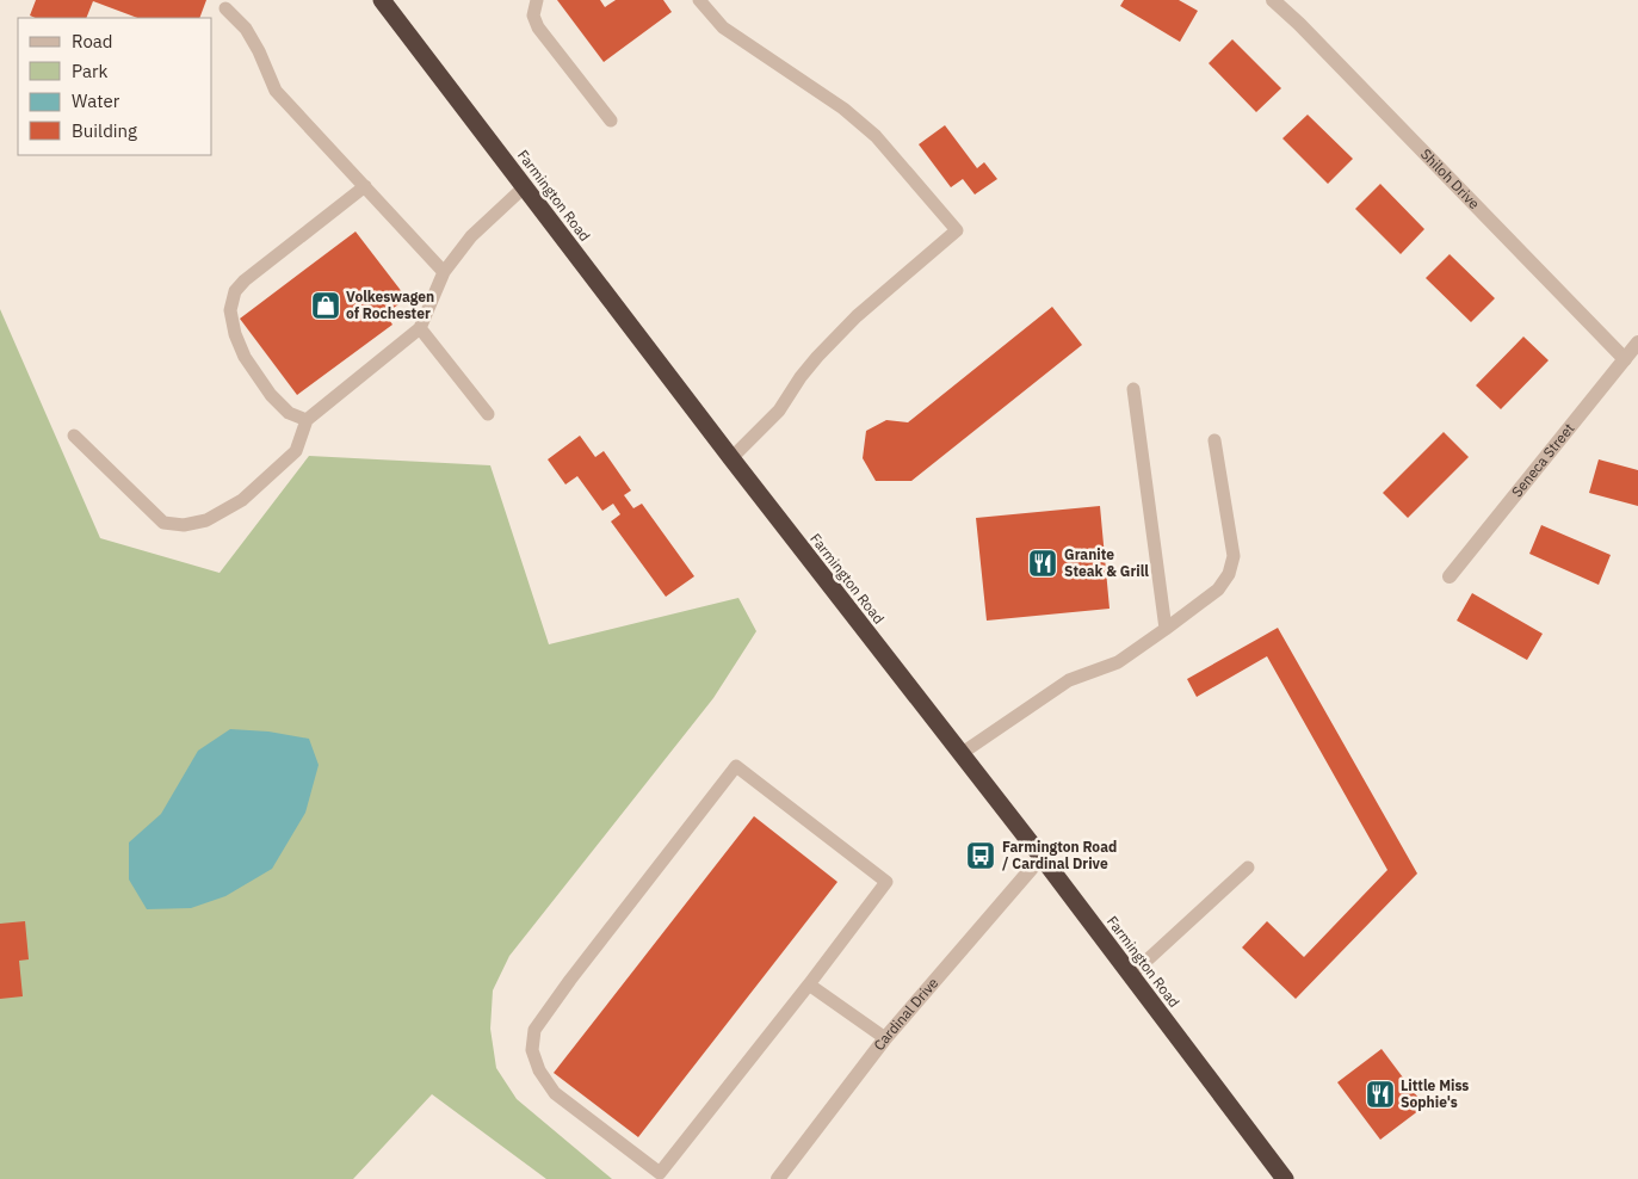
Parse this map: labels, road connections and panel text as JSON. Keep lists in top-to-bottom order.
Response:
{
  "streets": {
    "highway": ["Farmington Road"],
    "street": ["Shiloh Drive", "Seneca Street", "Cardinal Drive"]
  },
  "crossings": [
    ["Shiloh Drive", "Seneca Street"],
    ["Farmington Road", "Cardinal Drive"]
  ],
  "places": {
    "shop": ["Volkeswagen of Rochester"],
    "restaurant": ["Granite Steak & Grill", "Little Miss Sophie's"],
    "bus stop": ["Farmington Road / Cardinal Drive"]
  },
  "legend": [
    "Road",
    "Park",
    "Water",
    "Building"
  ]
}
